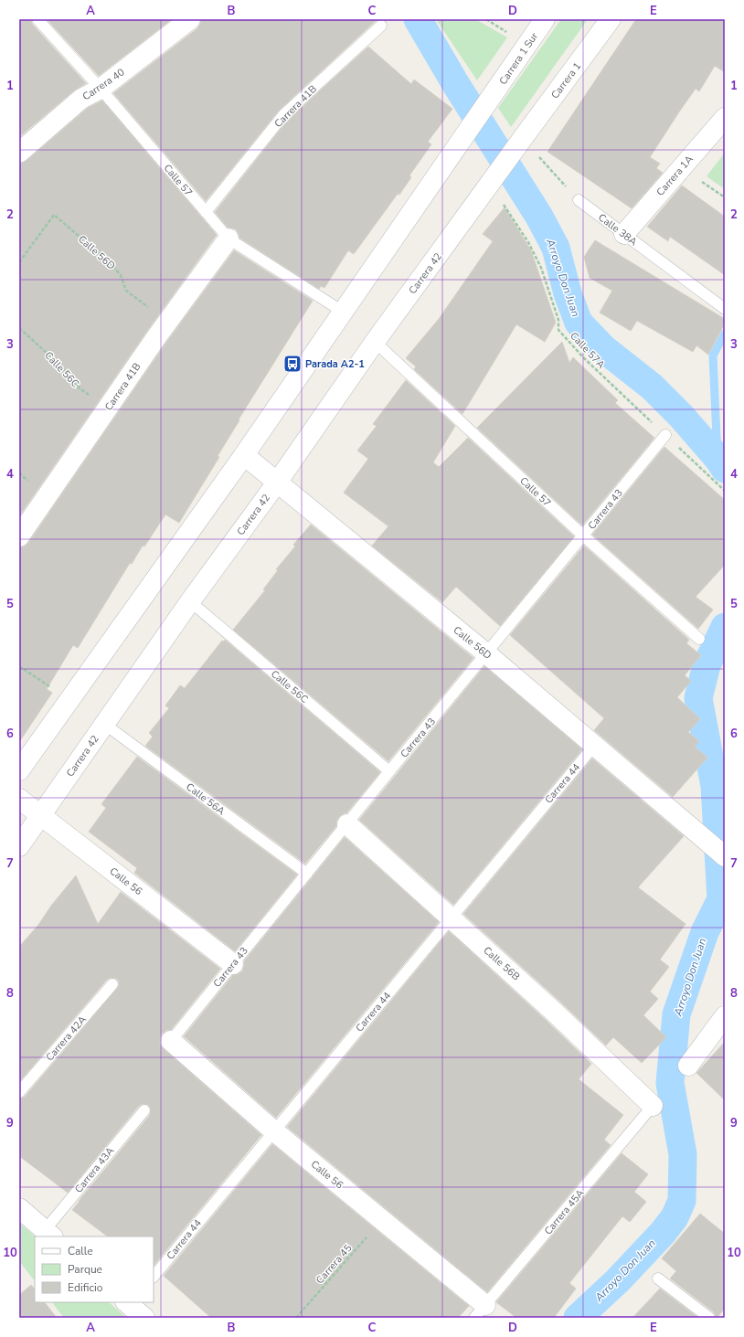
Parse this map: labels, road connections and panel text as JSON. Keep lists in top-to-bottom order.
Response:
{
  "streets": {
    "street": [
      "Carrera 1 Sur",
      "Carrera 1",
      "Carrera 40",
      "Carrera 41B",
      "Carrera 1A",
      "Calle 56D",
      "Carrera 42",
      "Calle 56",
      "Calle 56B"
    ],
    "lane": [
      "Calle 57",
      "Calle 38A",
      "Calle 56C",
      "Carrera 43",
      "Carrera 44",
      "Calle 56A",
      "Carrera 42A",
      "Carrera 43A",
      "Carrera 45A"
    ],
    "path": ["Calle 57A", "Carrera 45"]
  },
  "crossings": [
    ["Carrera 1 Sur", "Calle 57"],
    ["Carrera 1", "Carrera 42"],
    ["Carrera 1", "Calle 57A"],
    ["Carrera 40", "Calle 57"],
    ["Carrera 41B", "Calle 57"],
    ["Carrera 41B", "Calle 56D"],
    ["Carrera 41B", "Calle 56C"],
    ["Carrera 1A", "Calle 38A"],
    ["Calle 57", "Carrera 42"],
    ["Calle 57", "Carrera 43"],
    ["Calle 56D", "Carrera 42"],
    ["Calle 56D", "Carrera 43"],
    ["Calle 56D", "Carrera 44"],
    ["Carrera 42", "Calle 57A"],
    ["Carrera 42", "Calle 56C"],
    ["Carrera 42", "Calle 56A"],
    ["Carrera 42", "Calle 56"],
    ["Calle 57A", "Carrera 43"],
    ["Calle 56C", "Carrera 43"],
    ["Carrera 43", "Calle 56A"],
    ["Carrera 43", "Calle 56"],
    ["Carrera 43", "Calle 56B"],
    ["Carrera 44", "Calle 56"],
    ["Carrera 44", "Calle 56B"],
    ["Calle 56", "Carrera 45A"],
    ["Calle 56", "Carrera 45"],
    ["Calle 56B", "Carrera 45A"]
  ],
  "water": ["Arroyo Don Juan"],
  "places": {
    "bus stop": ["Parada A2-1"]
  },
  "legend": ["Calle", "Parque", "Edificio"],
  "grid": {
    "columns": [
      "A",
      "B",
      "C",
      "D",
      "E"
    ],
    "rows": [
      "1",
      "2",
      "3",
      "4",
      "5",
      "6",
      "7",
      "8",
      "9",
      "10"
    ]
  }
}
